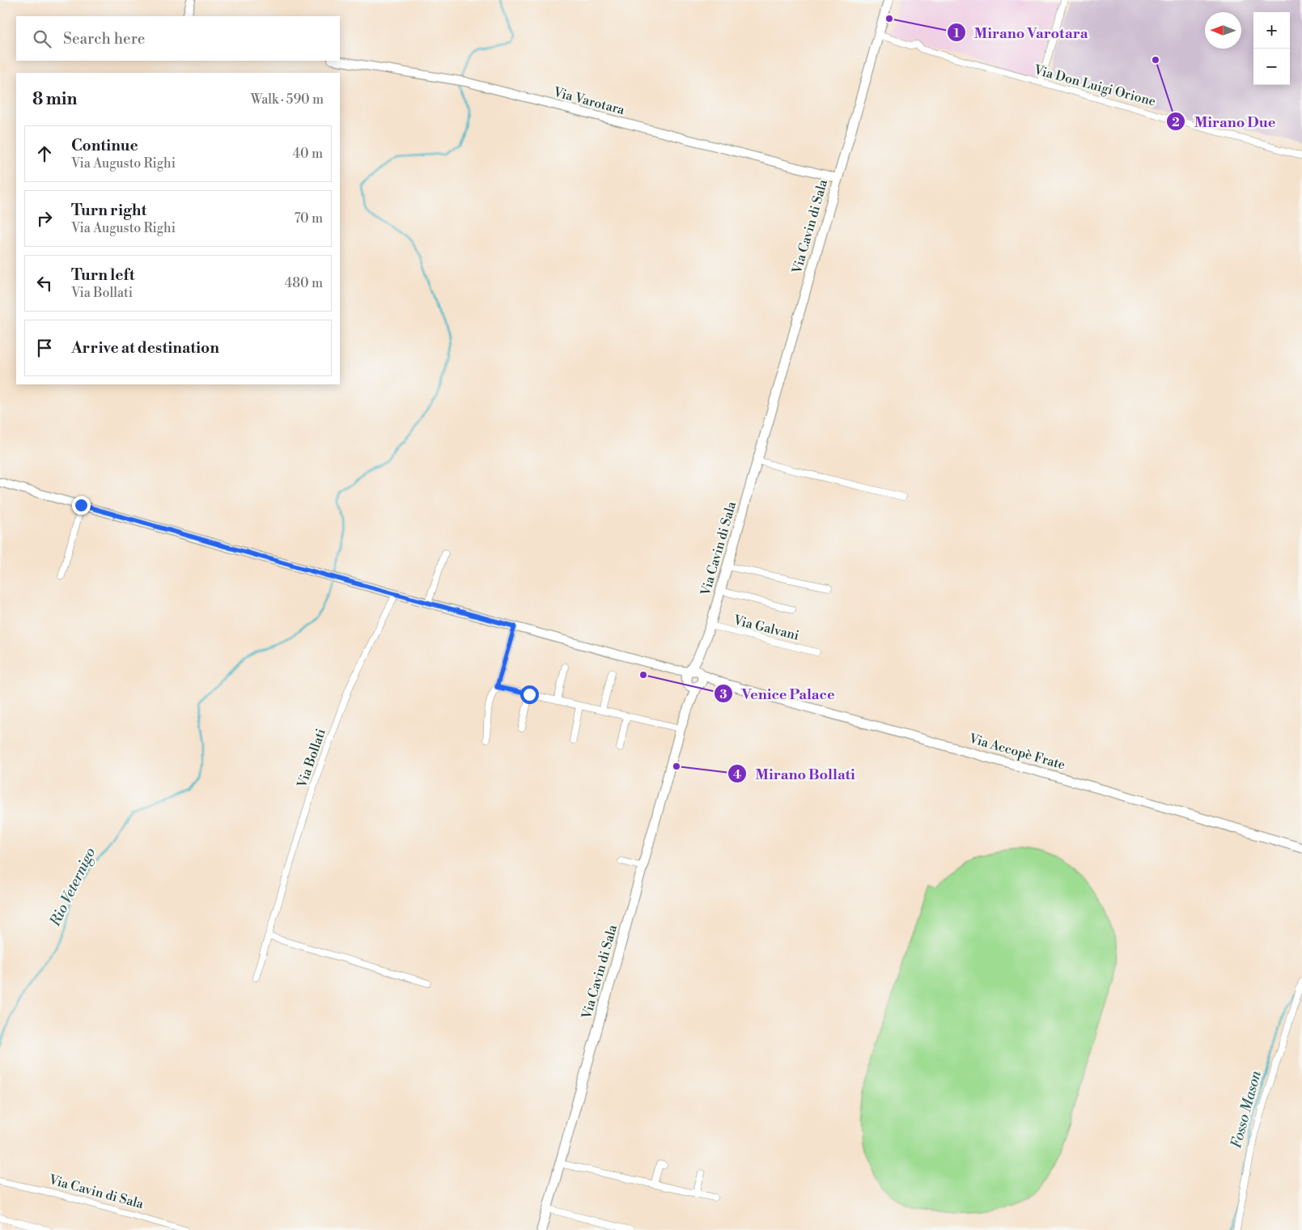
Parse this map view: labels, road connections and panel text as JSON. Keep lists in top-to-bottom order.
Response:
{
  "streets": {
    "main road": ["Via Cavin di Sala", "Via Accopè Frate"],
    "street": [
      "Via Don Luigi Orione",
      "Via Varotara",
      "Via Galvani",
      "Via Bollati"
    ]
  },
  "crossings": [
    ["Via Varotara", "Via Cavin di Sala"],
    ["Via Cavin di Sala", "Via Galvani"],
    ["Via Cavin di Sala", "Via Accopè Frate"]
  ],
  "water": ["Rio Veternigo", "Fosso Mason"],
  "places": [
    "Mirano Varotara",
    "Mirano Due",
    "Venice Palace",
    "Mirano Bollati"
  ],
  "north": "left",
  "page": {
    "map_buttons": ["+", "−"],
    "search": "Search here",
    "heading": ["8 min", "Walk · 590 m"],
    "list": [
      ["Continue", "Via Augusto Righi", "40 m"],
      ["Turn right", "Via Augusto Righi", "70 m"],
      ["Turn left", "Via Bollati", "480 m"],
      "Arrive at destination"
    ]
  }
}
